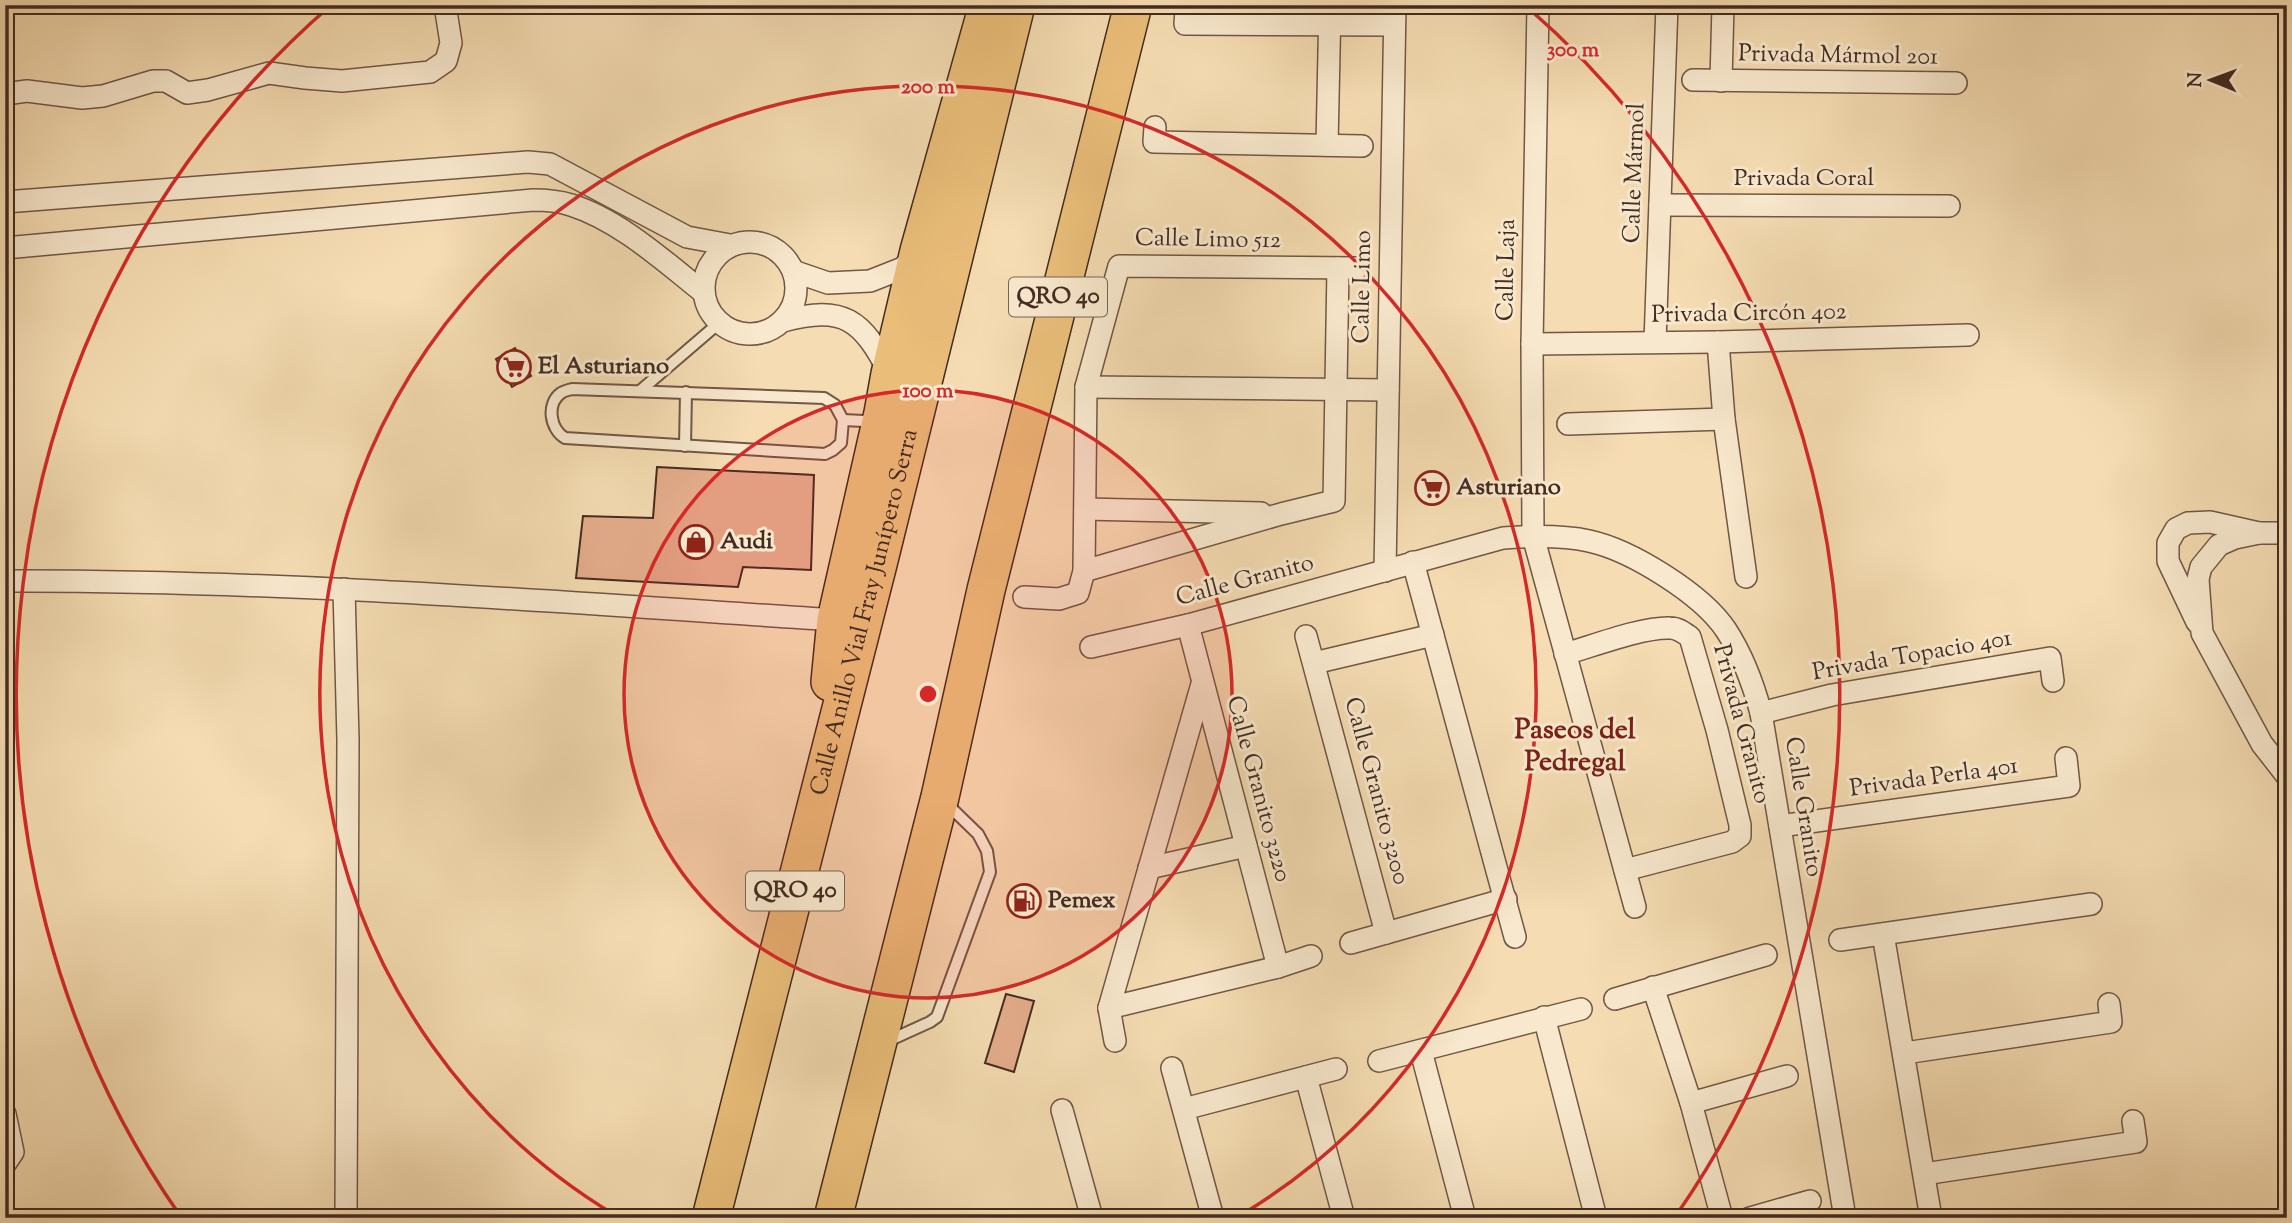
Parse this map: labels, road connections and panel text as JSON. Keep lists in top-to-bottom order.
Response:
{
  "streets": {
    "highway": ["QRO 40", "Calle Anillo Vial Fray Junípero Serra"],
    "street": [
      "Privada Mármol 201",
      "Calle Mármol",
      "Privada Coral",
      "Calle Limo 512",
      "Calle Laja",
      "Calle Limo",
      "Privada Circón 402",
      "Calle Granito",
      "Privada Topacio 401",
      "Privada Granito",
      "Privada Perla 401",
      "Calle Granito 3220",
      "Calle Granito 3200"
    ]
  },
  "crossings": [
    ["Calle Mármol", "Privada Coral"],
    ["Calle Mármol", "Privada Circón 402"],
    ["Calle Laja", "Privada Circón 402"],
    ["Calle Laja", "Calle Granito"],
    ["Calle Limo", "Calle Granito"],
    ["Calle Granito", "Privada Topacio 401"],
    ["Calle Granito", "Privada Perla 401"],
    ["Calle Granito", "Calle Granito 3220"]
  ],
  "districts": ["Paseos del Pedregal"],
  "places": {
    "supermarket": ["El Asturiano", "Asturiano"],
    "shop": ["Audi"],
    "fuel station": ["Pemex"]
  },
  "north": "left",
  "rings": ["300 m", "200 m", "100 m"]
}
